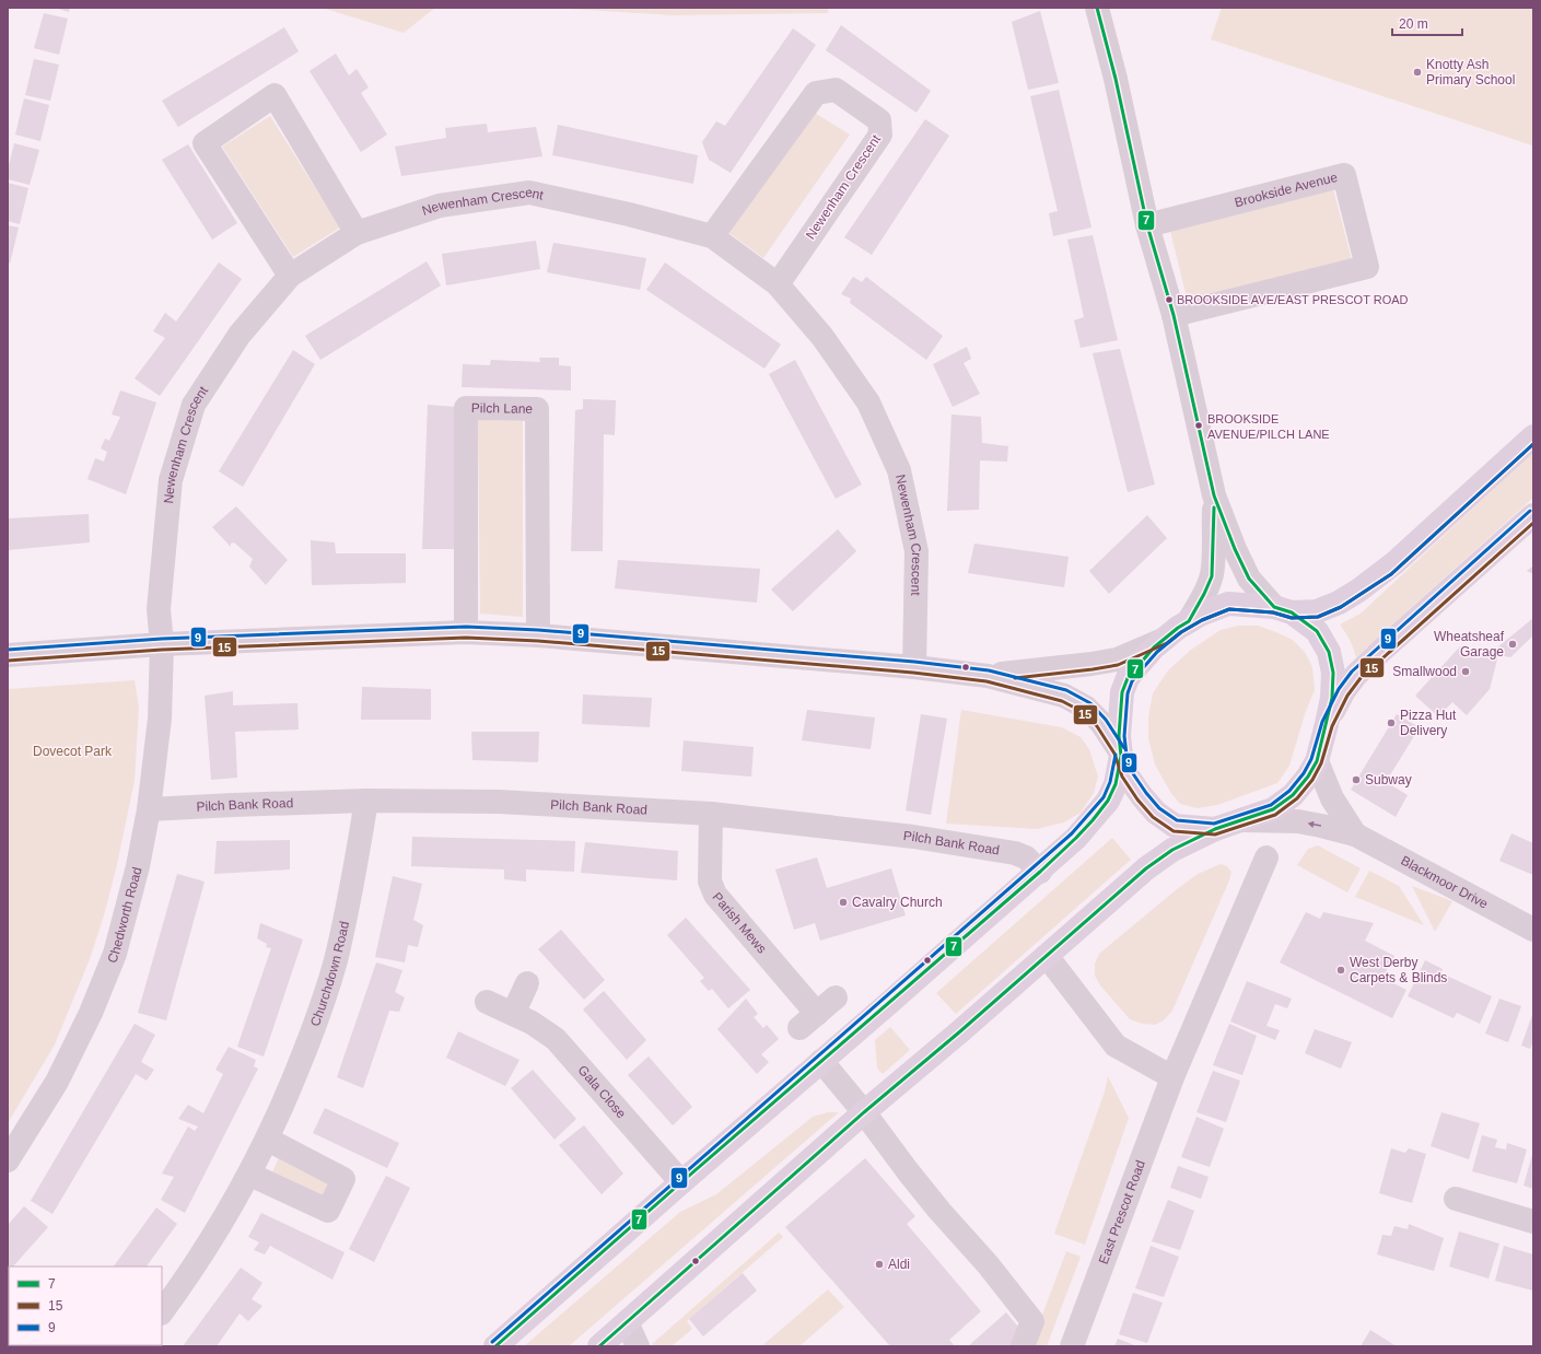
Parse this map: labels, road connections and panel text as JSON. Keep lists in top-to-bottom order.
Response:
{
  "streets": {
    "street": [
      "Newenham Crescent",
      "Brookside Avenue",
      "Pilch Lane",
      "Pilch Bank Road",
      "Blackmoor Drive",
      "Chedworth Road",
      "Parish Mews",
      "Churchdown Road",
      "Gala Close",
      "East Prescot Road"
    ]
  },
  "crossings": [
    ["Newenham Crescent", "Chedworth Road"],
    ["Pilch Bank Road", "Chedworth Road"],
    ["Pilch Bank Road", "Parish Mews"],
    ["Pilch Bank Road", "Churchdown Road"]
  ],
  "parks": ["Dovecot Park"],
  "places": [
    "Knotty Ash Primary School",
    "BROOKSIDE AVE/EAST PRESCOT ROAD",
    "BROOKSIDE AVENUE/PILCH LANE",
    "Wheatsheaf Garage",
    "Smallwood",
    "Pizza Hut Delivery",
    "Subway",
    "Cavalry Church",
    "West Derby Carpets & Blinds",
    "Aldi"
  ],
  "lines": ["transit line 7", "transit line 15", "transit line 9"],
  "legend": ["7", "15", "9"],
  "scale_bar": "20 m"
}
